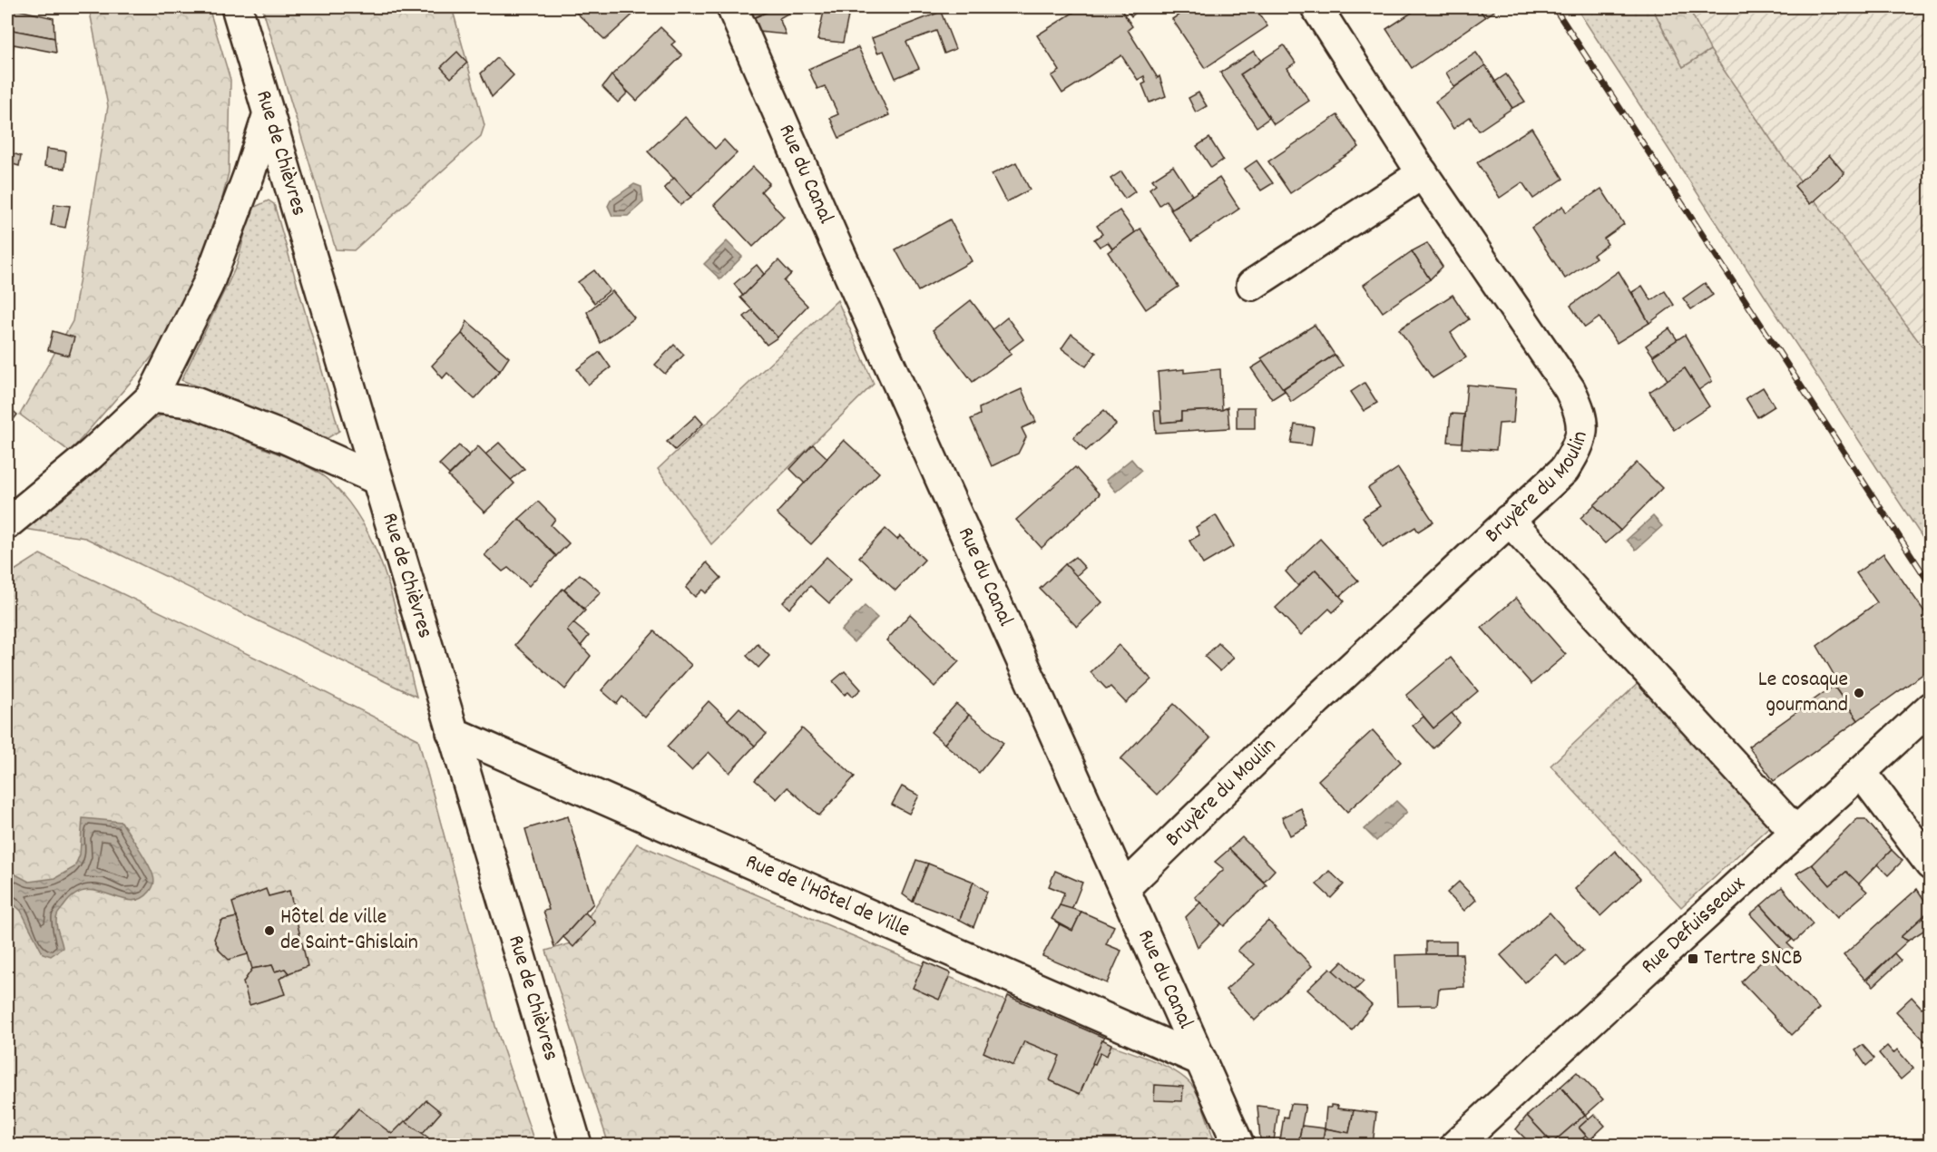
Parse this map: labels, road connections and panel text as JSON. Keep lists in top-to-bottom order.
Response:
{
  "streets": {
    "street": [
      "Rue de Chièvres",
      "Rue du Canal",
      "Bruyère du Moulin",
      "Rue de l'Hôtel de Ville",
      "Rue Defuisseaux"
    ]
  },
  "crossings": [
    ["Rue de Chièvres", "Rue de l'Hôtel de Ville"],
    ["Rue du Canal", "Bruyère du Moulin"],
    ["Rue du Canal", "Rue de l'Hôtel de Ville"]
  ],
  "places": {
    "other": ["Le cosaque gourmand", "Hôtel de ville de Saint-Ghislain"],
    "transit": ["Tertre SNCB"]
  }
}
